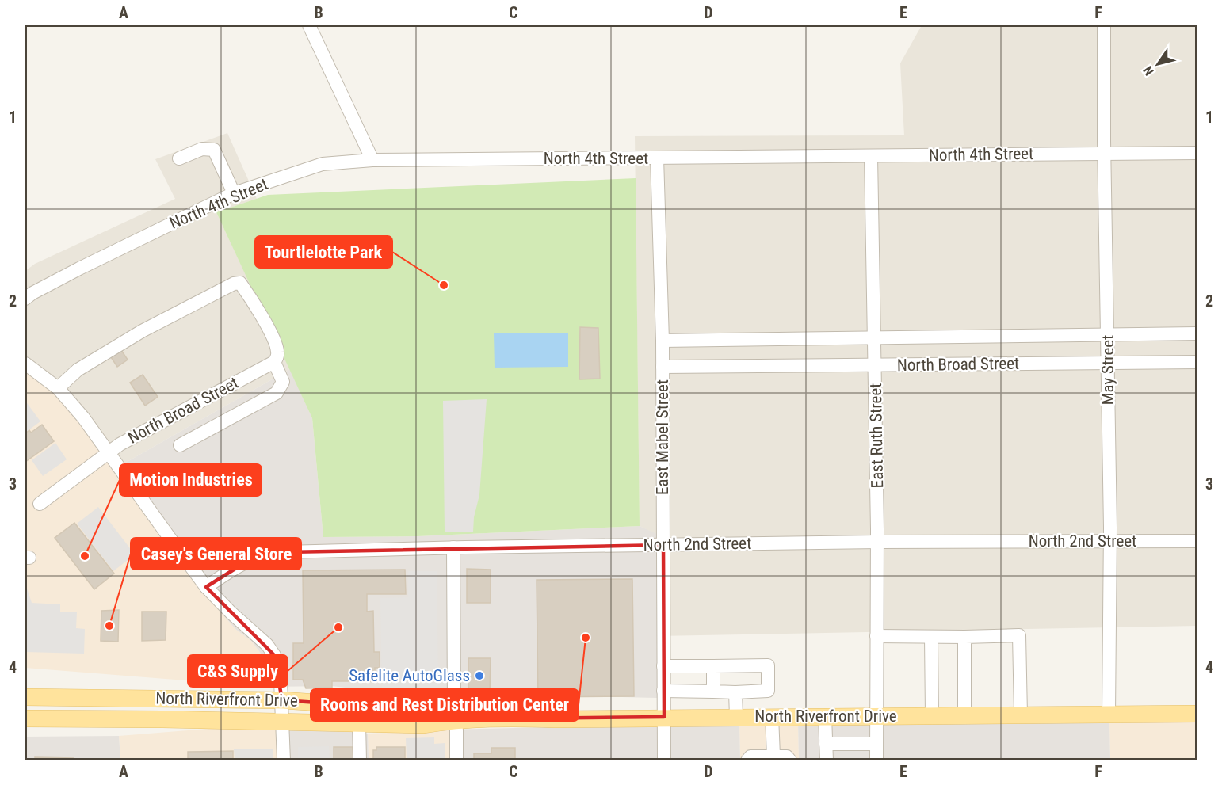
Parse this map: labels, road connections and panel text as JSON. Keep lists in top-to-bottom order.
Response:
{
  "streets": {
    "main road": ["North Riverfront Drive"],
    "street": [
      "North 4th Street",
      "North Broad Street",
      "May Street",
      "East Ruth Street",
      "East Mabel Street",
      "North 2nd Street"
    ]
  },
  "crossings": [
    ["North 4th Street", "May Street"],
    ["North 4th Street", "East Ruth Street"],
    ["North 4th Street", "East Mabel Street"],
    ["North Broad Street", "May Street"],
    ["North Broad Street", "East Ruth Street"],
    ["North Broad Street", "East Mabel Street"],
    ["May Street", "North 2nd Street"],
    ["May Street", "North Riverfront Drive"],
    ["East Ruth Street", "North 2nd Street"],
    ["East Ruth Street", "North Riverfront Drive"],
    ["East Mabel Street", "North 2nd Street"],
    ["East Mabel Street", "North Riverfront Drive"]
  ],
  "places": [
    "Tourtlelotte Park",
    "Motion Industries",
    "Casey's General Store",
    "C&S Supply",
    "Rooms and Rest Distribution Center",
    "Safelite AutoGlass"
  ],
  "north": "bottom left",
  "grid": {
    "columns": [
      "A",
      "B",
      "C",
      "D",
      "E",
      "F"
    ],
    "rows": [
      "1",
      "2",
      "3",
      "4"
    ]
  }
}
